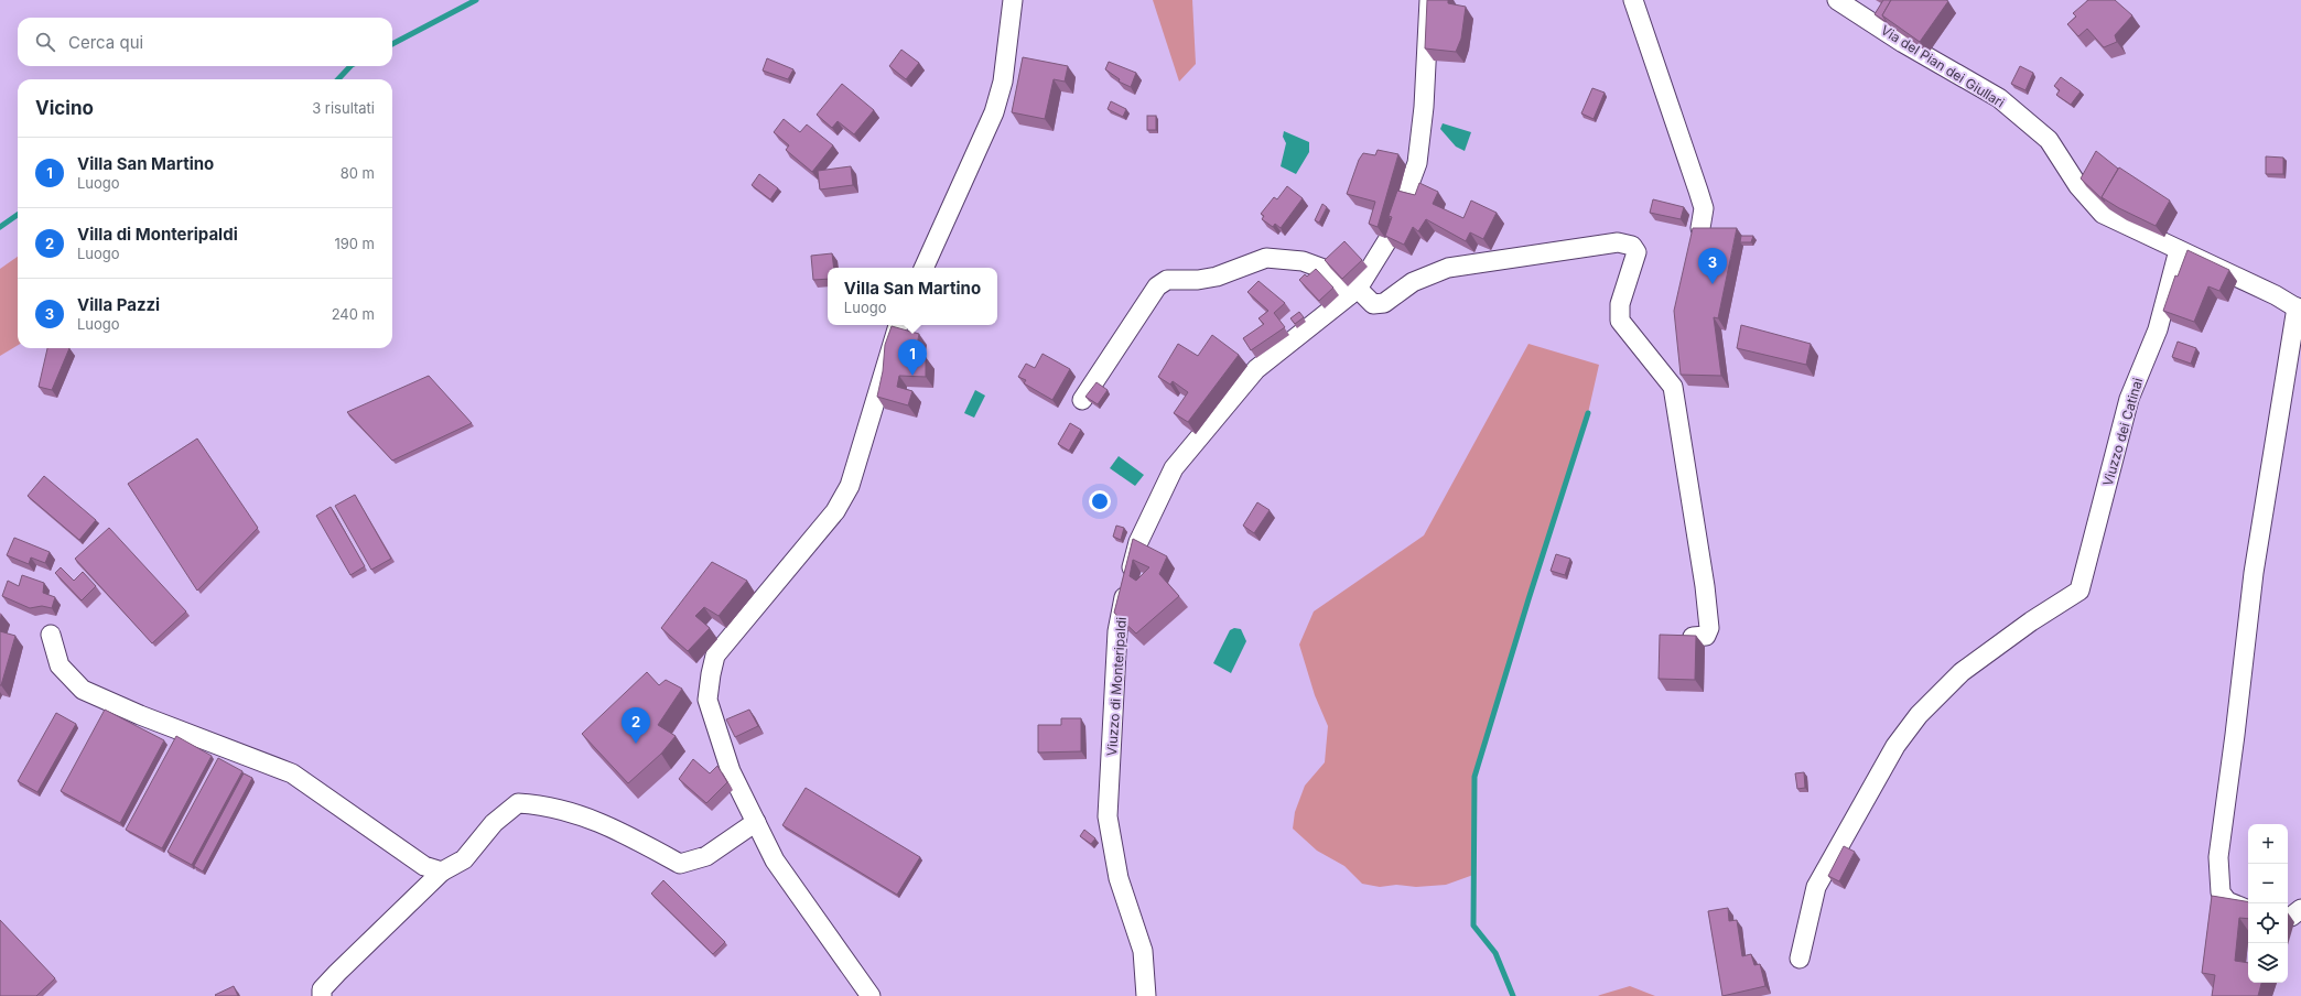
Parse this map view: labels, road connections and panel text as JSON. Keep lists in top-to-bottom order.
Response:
{
  "streets": {
    "street": ["Via del Pian dei Giullari", "Viuzzo dei Catinai", "Viuzzo di Monteripaldi"]
  },
  "crossings": [
    ["Via del Pian dei Giullari", "Viuzzo dei Catinai"]
  ],
  "page": {
    "search": "Cerca qui",
    "heading": ["Vicino", "3 risultati"],
    "list": [
      {
        "mark": "1",
        "name": "Villa San Martino",
        "note": "Luogo",
        "value": "80 m"
      },
      {
        "mark": "2",
        "name": "Villa di Monteripaldi",
        "note": "Luogo",
        "value": "190 m"
      },
      {
        "mark": "3",
        "name": "Villa Pazzi",
        "note": "Luogo",
        "value": "240 m"
      }
    ],
    "pins": ["3", "1", "2"],
    "popup": ["Villa San Martino", "Luogo"],
    "map_buttons": ["+", "−"]
  }
}
